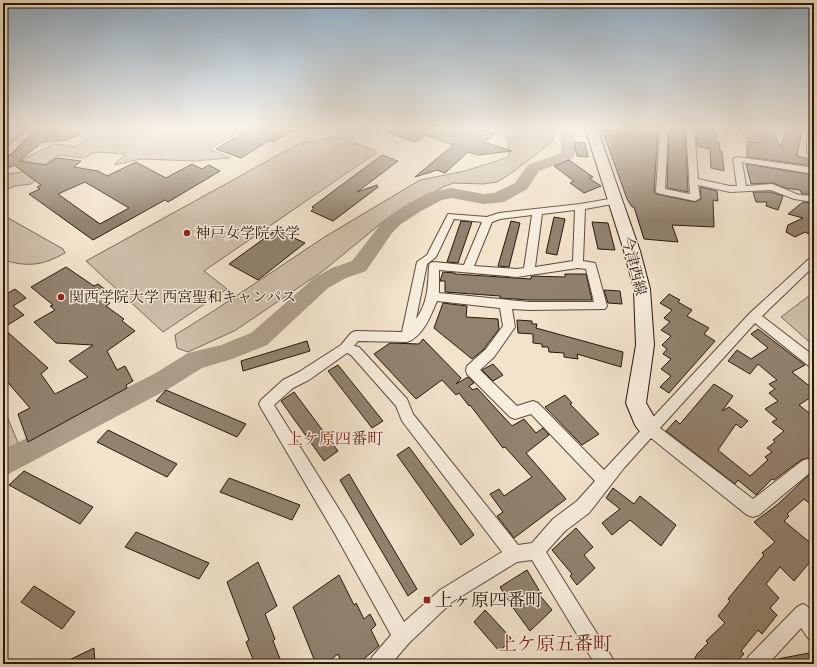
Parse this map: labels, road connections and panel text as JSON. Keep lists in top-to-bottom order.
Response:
{
  "streets": {
    "street": ["今津西線"]
  },
  "districts": ["上ケ原四番町", "上ケ原五番町"],
  "places": {
    "other": ["神戸女学院大学", "関西学院大学 西宮聖和キャンパス"],
    "transit": ["上ヶ原四番町"]
  }
}
